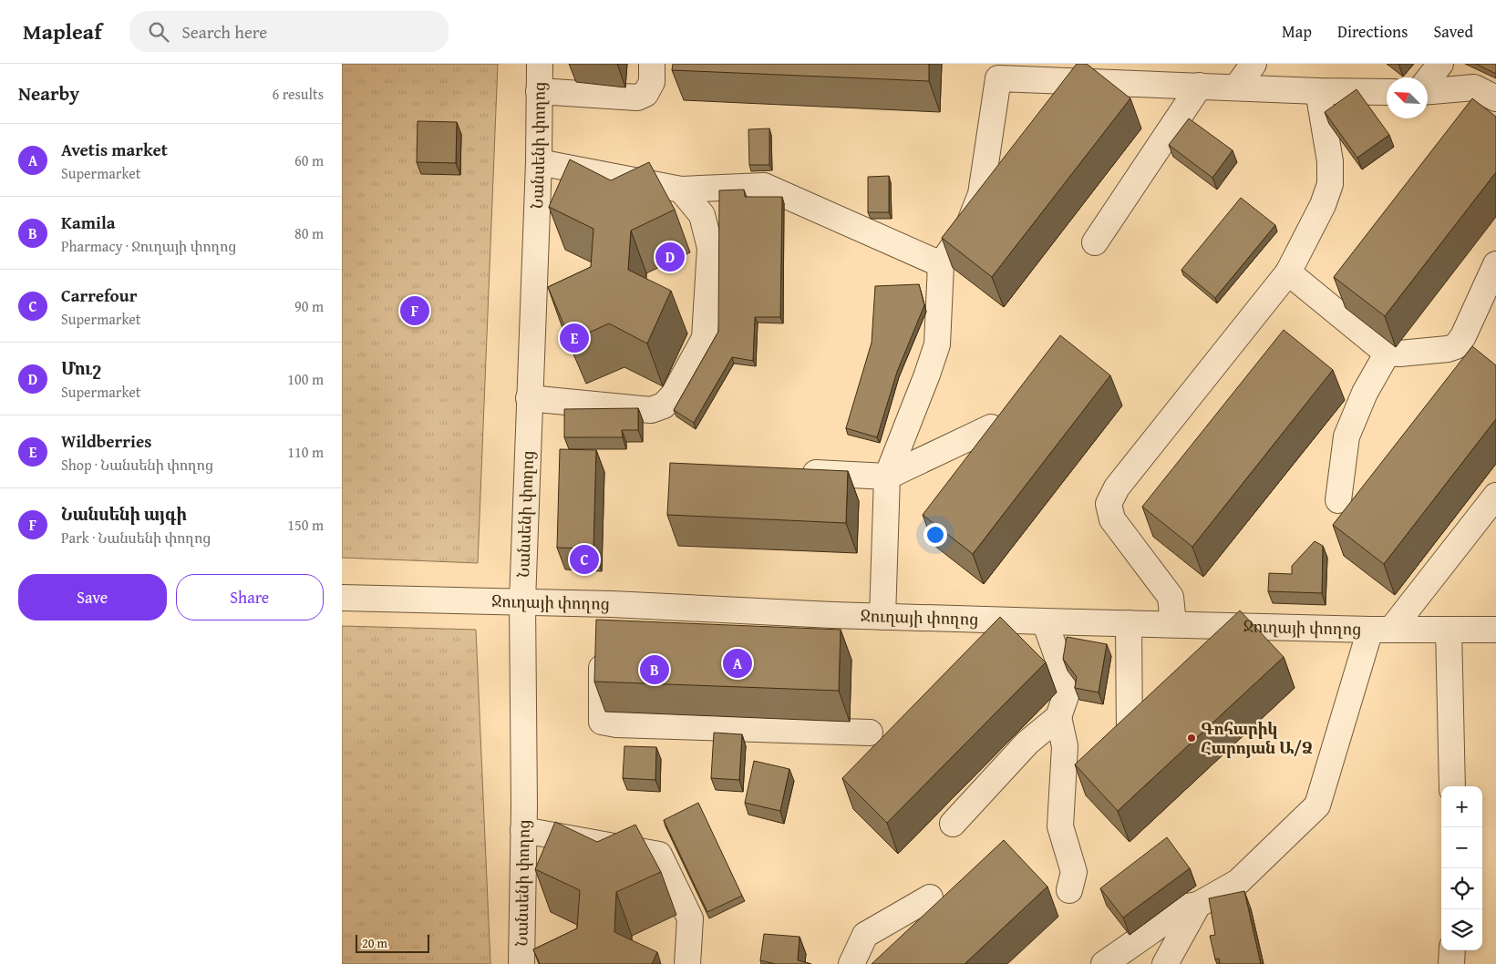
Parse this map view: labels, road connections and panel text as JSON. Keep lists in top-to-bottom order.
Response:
{
  "streets": {
    "street": ["Նանսենի փողոց", "Ջուղայի փողոց"]
  },
  "crossings": [
    ["Նանսենի փողոց", "Ջուղայի փողոց"]
  ],
  "places": ["Գոհարիկ Հարոյան Ա/Ձ"],
  "scale_bar": "20 m",
  "north": "top left",
  "page": {
    "header": "Mapleaf",
    "search": "Search here",
    "nav": ["Map", "Directions", "Saved"],
    "heading": ["Nearby", "6 results"],
    "list": [
      {
        "mark": "A",
        "name": "Avetis market",
        "note": "Supermarket",
        "value": "60 m"
      },
      {
        "mark": "B",
        "name": "Kamila",
        "note": "Pharmacy · Ջուղայի փողոց",
        "value": "80 m"
      },
      {
        "mark": "C",
        "name": "Carrefour",
        "note": "Supermarket",
        "value": "90 m"
      },
      {
        "mark": "D",
        "name": "Մուշ",
        "note": "Supermarket",
        "value": "100 m"
      },
      {
        "mark": "E",
        "name": "Wildberries",
        "note": "Shop · Նանսենի փողոց",
        "value": "110 m"
      },
      {
        "mark": "F",
        "name": "Նանսենի այգի",
        "note": "Park · Նանսենի փողոց",
        "value": "150 m"
      }
    ],
    "pins": [
      "D",
      "F",
      "E",
      "C",
      "A",
      "B"
    ],
    "buttons": ["Save", "Share"],
    "map_buttons": ["+", "−"],
    "scale": "20 m"
  }
}
